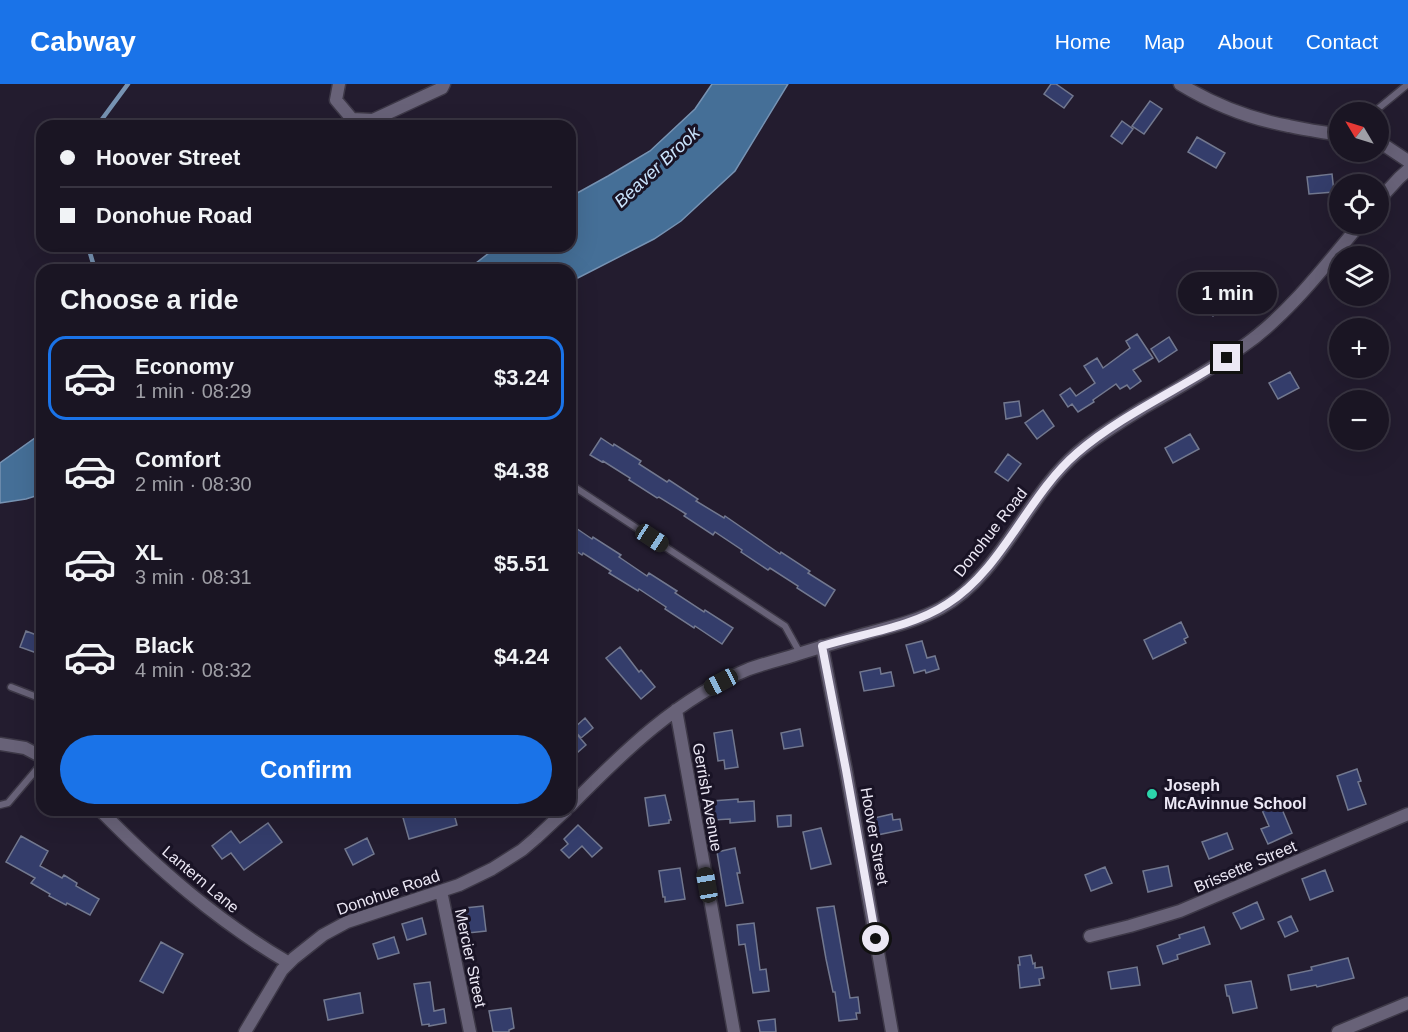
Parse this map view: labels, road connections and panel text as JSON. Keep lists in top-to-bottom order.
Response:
{
  "streets": {
    "street": [
      "Donohue Road",
      "Gerrish Avenue",
      "Hoover Street",
      "Brissette Street",
      "Lantern Lane",
      "Mercier Street"
    ]
  },
  "crossings": [
    ["Donohue Road", "Gerrish Avenue"],
    ["Donohue Road", "Hoover Street"],
    ["Donohue Road", "Lantern Lane"],
    ["Donohue Road", "Mercier Street"]
  ],
  "water": ["Beaver Brook"],
  "places": ["Joseph McAvinnue School"],
  "north": "top left",
  "page": {
    "header": "Cabway",
    "nav": [
      "Home",
      "Map",
      "About",
      "Contact"
    ],
    "map_buttons": ["+", "−"],
    "banner": ["Hoover Street", "Donohue Road"],
    "heading": "Choose a ride",
    "bubble": "1 min",
    "list": [
      {
        "name": "Economy",
        "note": "1 min · 08:29",
        "value": "$3.24"
      },
      {
        "name": "Comfort",
        "note": "2 min · 08:30",
        "value": "$4.38"
      },
      {
        "name": "XL",
        "note": "3 min · 08:31",
        "value": "$5.51"
      },
      {
        "name": "Black",
        "note": "4 min · 08:32",
        "value": "$4.24"
      }
    ],
    "buttons": "Confirm"
  }
}
